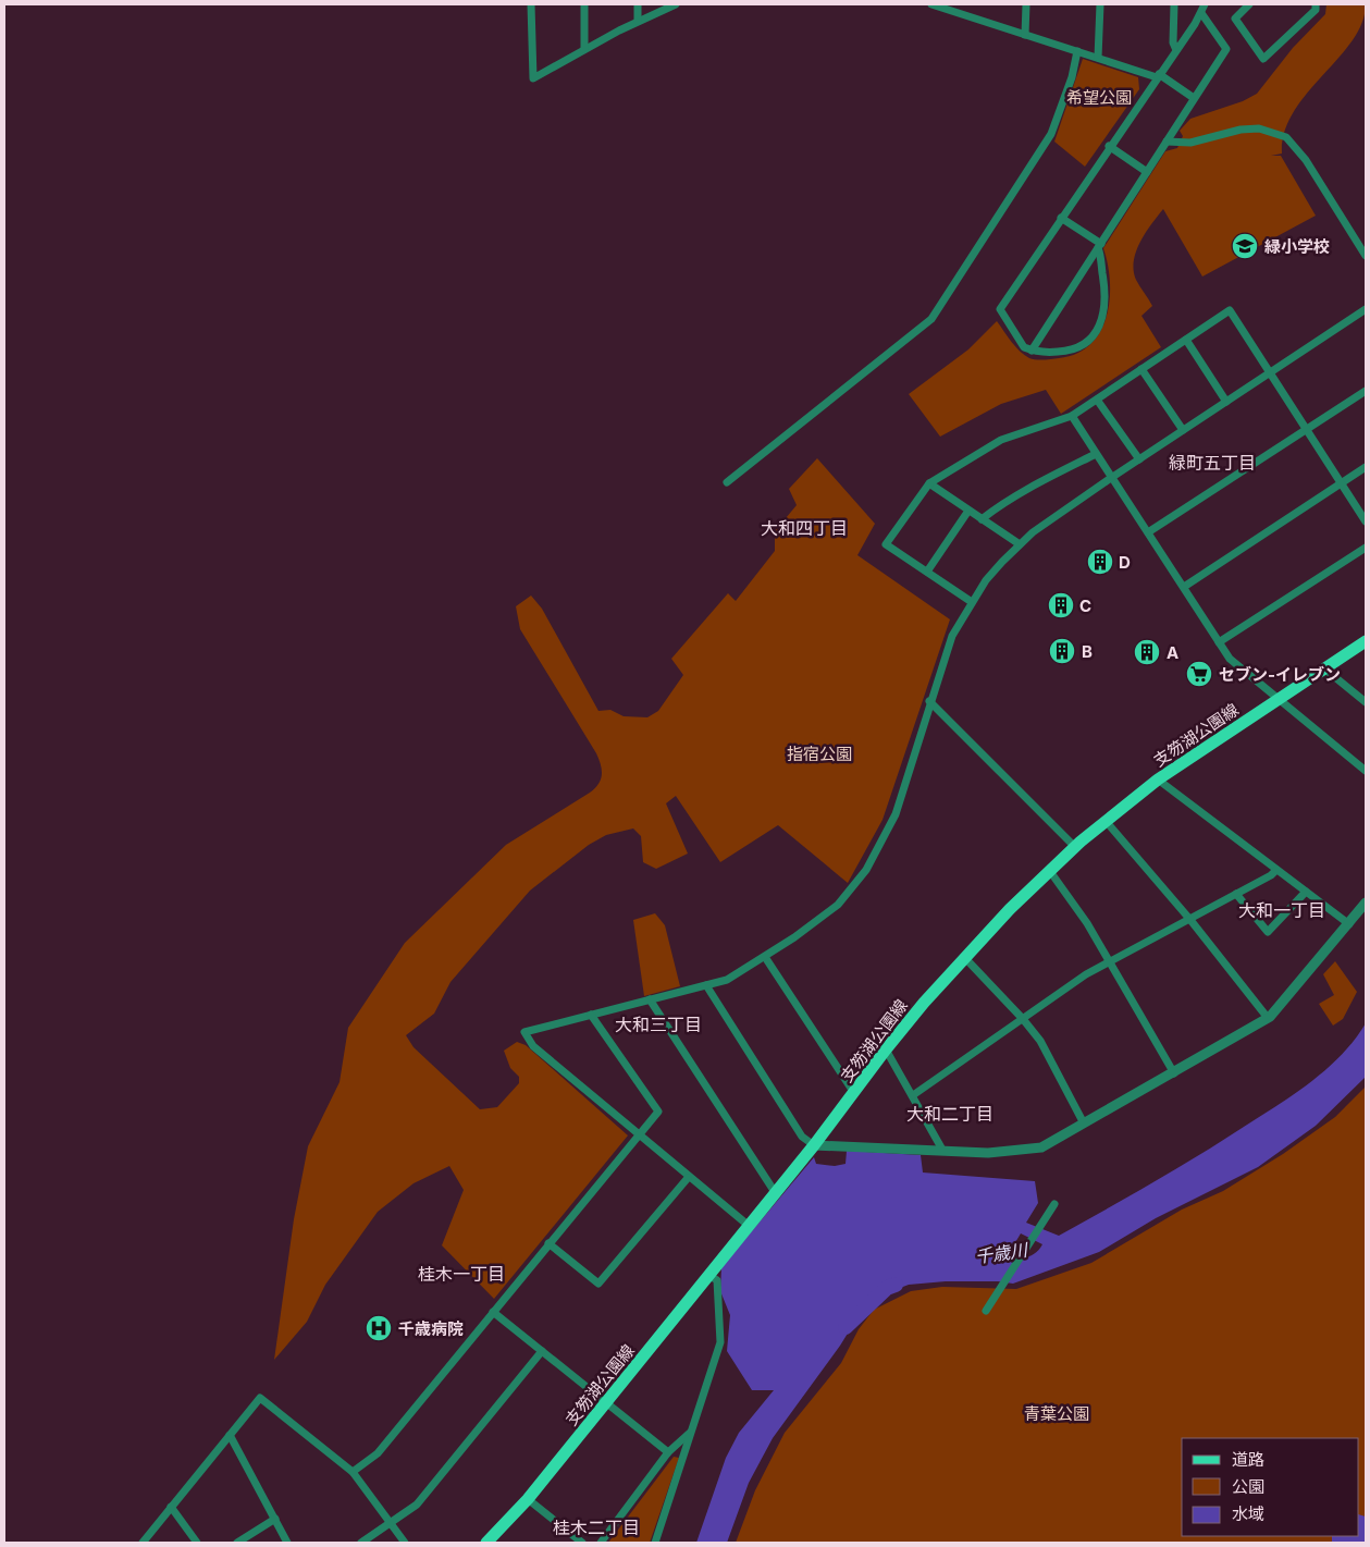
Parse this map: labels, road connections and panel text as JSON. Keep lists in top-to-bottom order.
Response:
{
  "streets": {
    "main road": ["支笏湖公園線"]
  },
  "districts": [
    "緑町五丁目",
    "大和四丁目",
    "大和一丁目",
    "大和三丁目",
    "大和二丁目",
    "桂木一丁目",
    "桂木二丁目"
  ],
  "water": ["千歳川"],
  "parks": ["希望公園", "指宿公園", "青葉公園"],
  "places": {
    "school or university": ["緑小学校"],
    "building": [
      "D",
      "C",
      "B",
      "A"
    ],
    "supermarket": ["セブン-イレブン"],
    "hospital": ["千歳病院"]
  },
  "legend": ["道路", "公園", "水域"]
}
